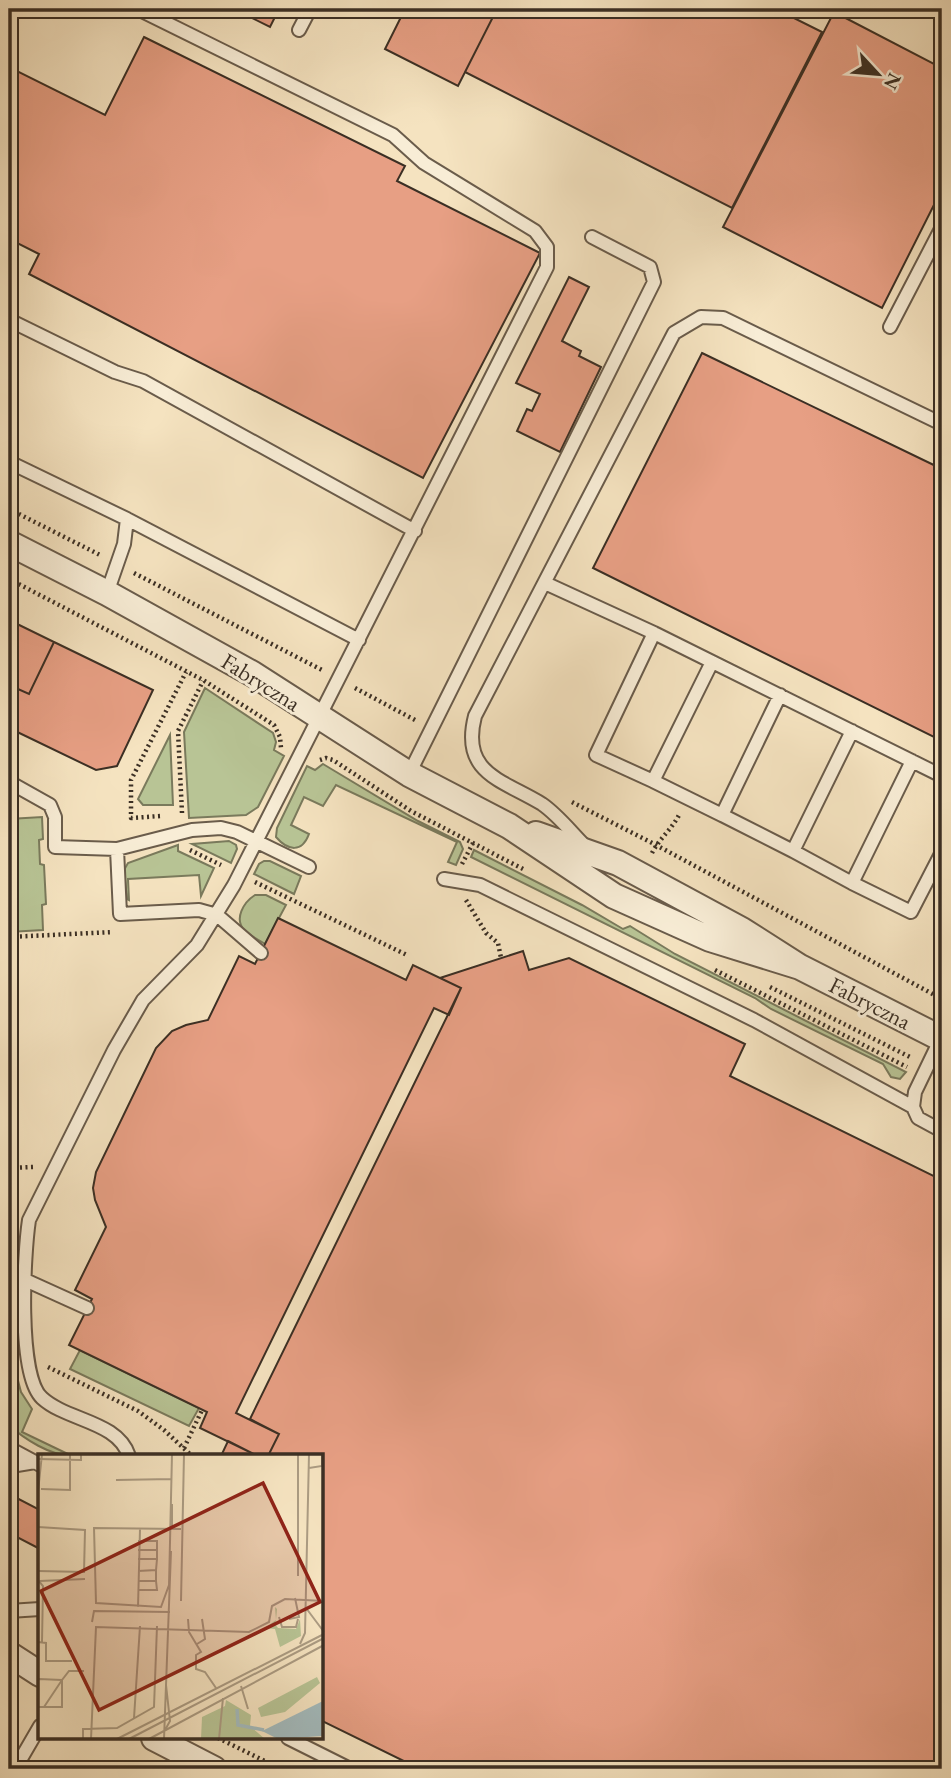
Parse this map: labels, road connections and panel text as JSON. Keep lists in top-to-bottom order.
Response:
{
  "streets": {
    "street": ["Fabryczna"]
  },
  "north": "bottom right"
}
